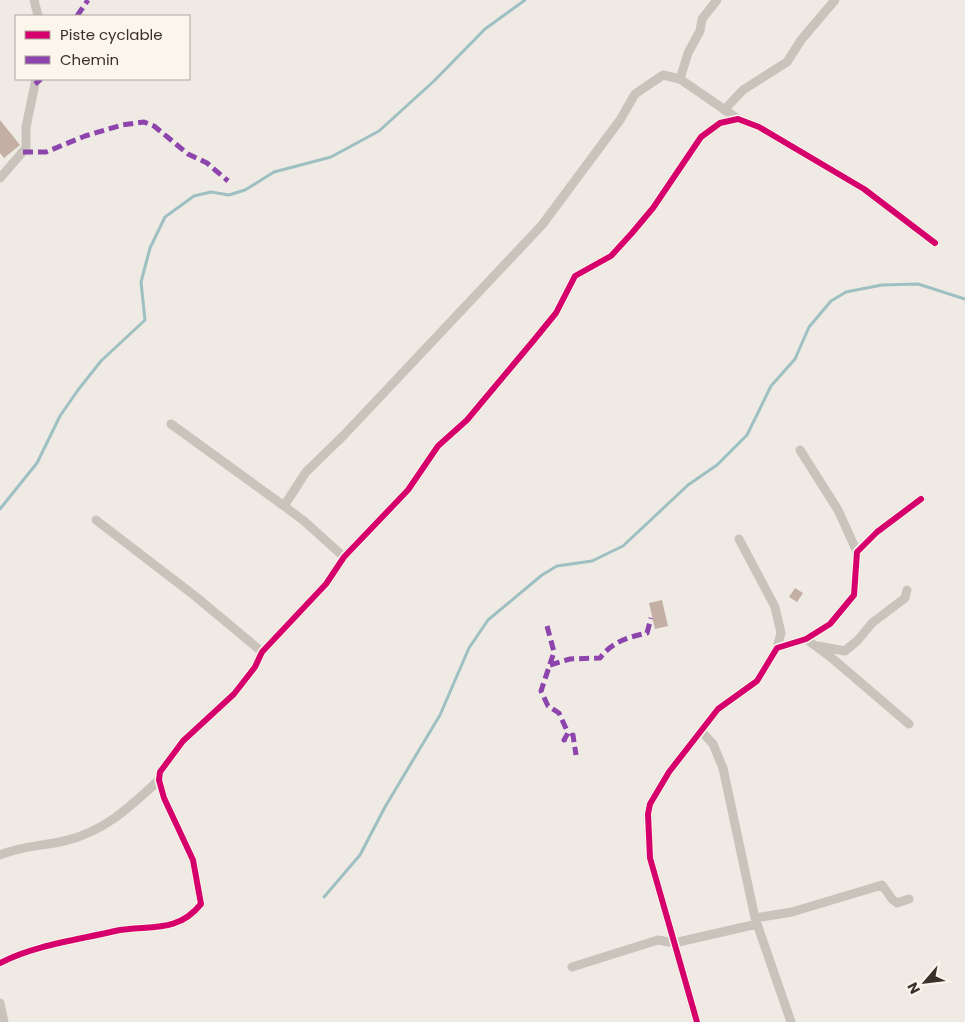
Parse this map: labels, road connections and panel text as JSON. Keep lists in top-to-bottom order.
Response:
{
  "legend": ["Piste cyclable", "Chemin"],
  "north": "bottom left"
}
